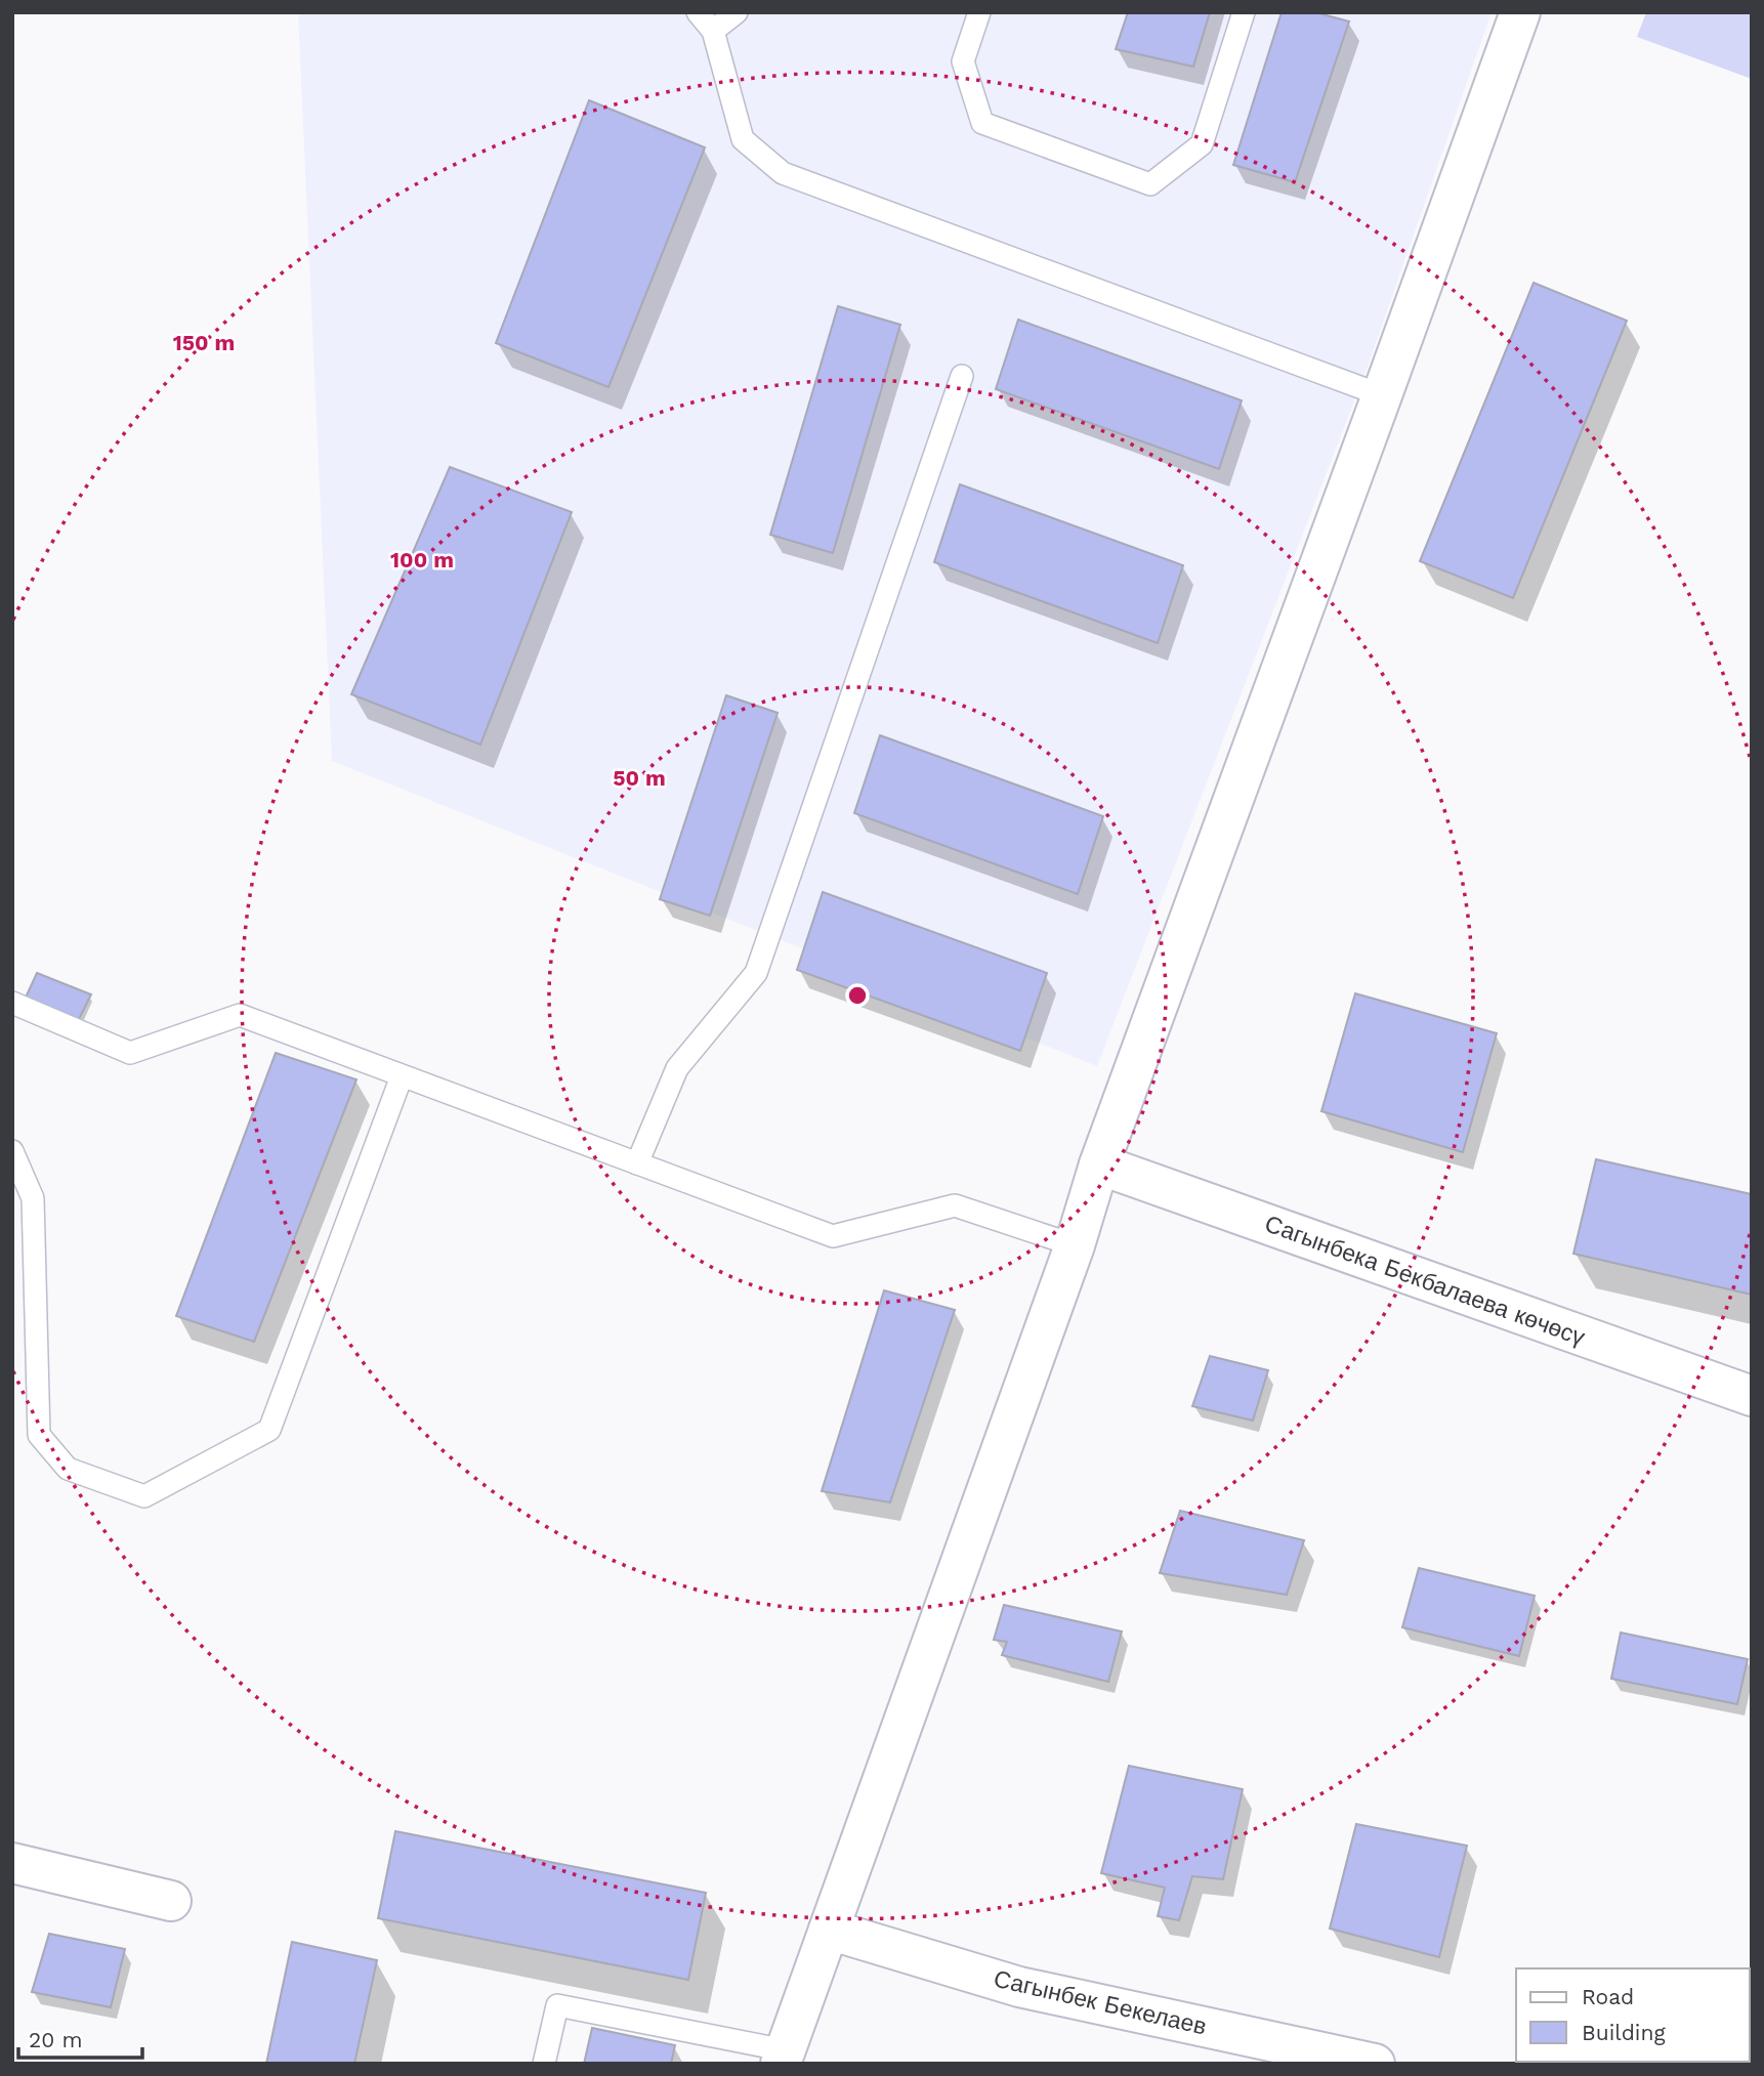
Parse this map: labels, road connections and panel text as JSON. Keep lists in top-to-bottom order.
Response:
{
  "streets": {
    "street": ["Сагынбека Бекбалаева көчөсү", "Сагынбек Бекелаев"]
  },
  "legend": ["Road", "Building"],
  "scale_bar": "20 m",
  "rings": ["150 m", "100 m", "50 m"]
}
